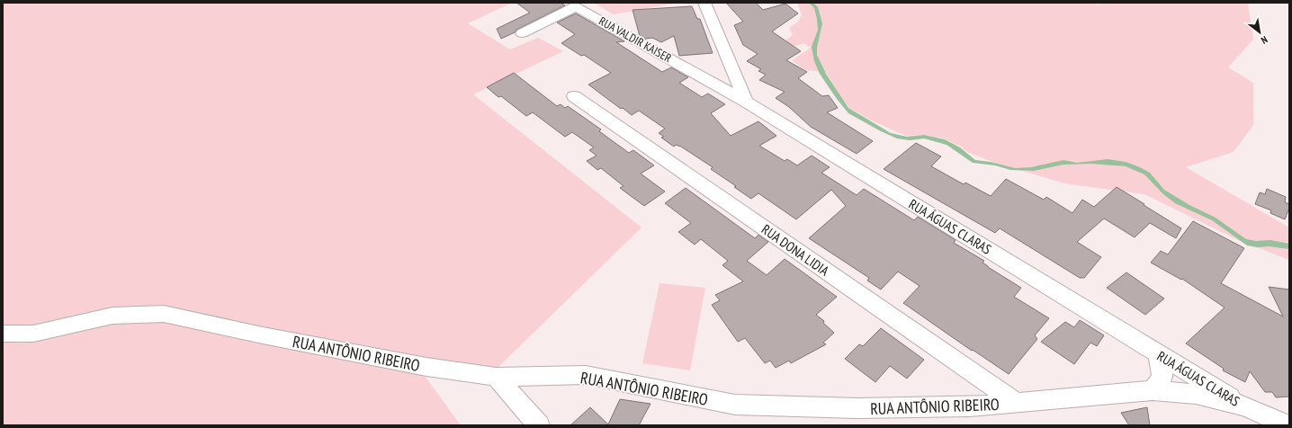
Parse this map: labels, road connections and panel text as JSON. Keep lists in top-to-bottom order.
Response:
{
  "streets": {
    "street": [
      "RUA VALDIR KAISER",
      "RUA ÁGUAS CLARAS",
      "RUA DONA LIDIA",
      "RUA ANTÔNIO RIBEIRO"
    ]
  },
  "crossings": [
    ["RUA VALDIR KAISER", "RUA ÁGUAS CLARAS"],
    ["RUA ÁGUAS CLARAS", "RUA ANTÔNIO RIBEIRO"],
    ["RUA DONA LIDIA", "RUA ANTÔNIO RIBEIRO"]
  ],
  "north": "bottom right"
}
